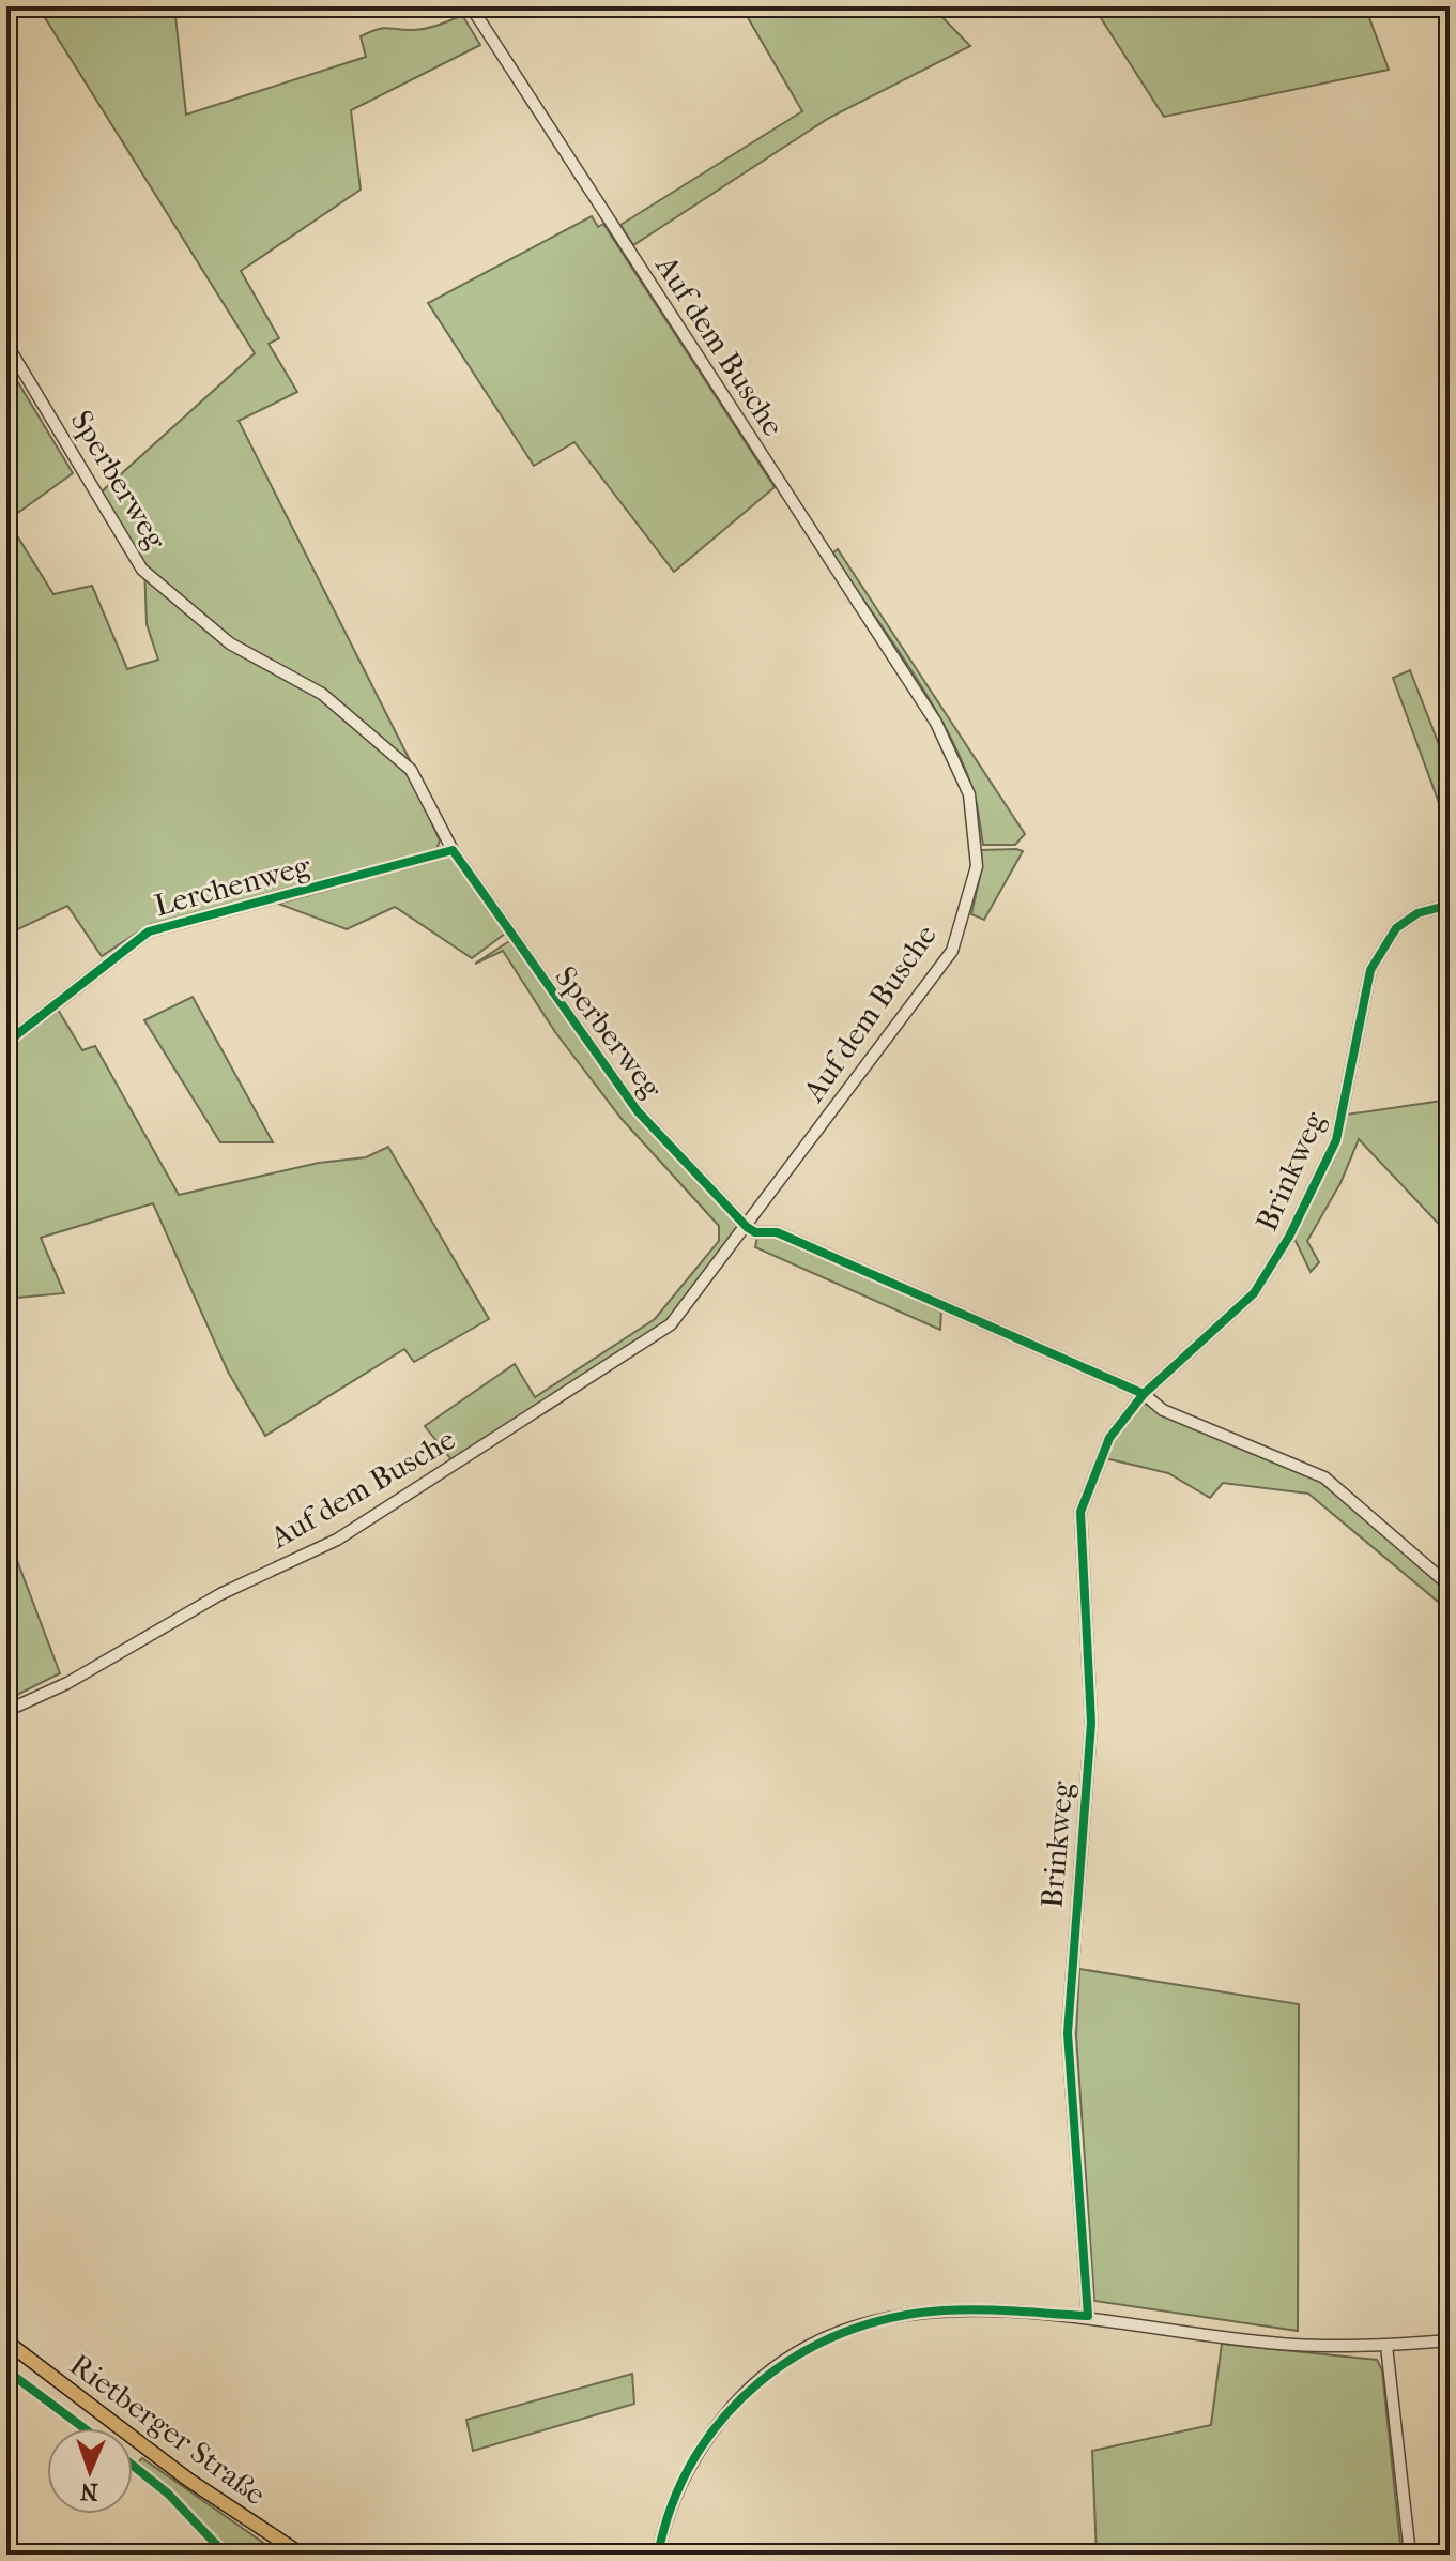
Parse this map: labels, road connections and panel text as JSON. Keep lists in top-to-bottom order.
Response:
{
  "streets": {
    "main road": ["Rietberger Straße"],
    "street": [
      "Auf dem Busche",
      "Sperberweg",
      "Lerchenweg",
      "Brinkweg"
    ]
  },
  "crossings": [
    ["Auf dem Busche", "Sperberweg"],
    ["Sperberweg", "Lerchenweg"]
  ],
  "north": "bottom"
}
